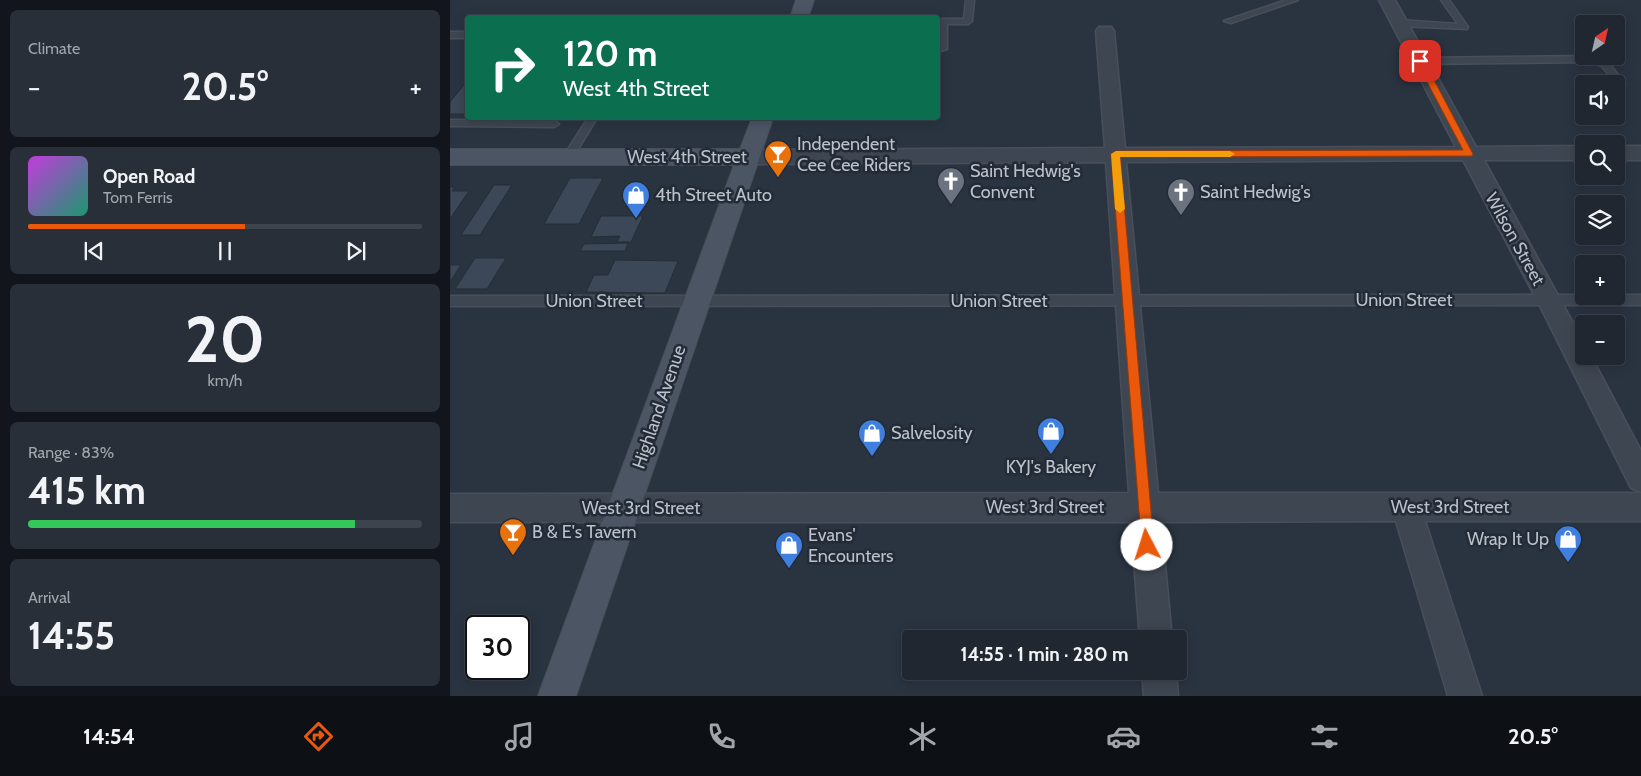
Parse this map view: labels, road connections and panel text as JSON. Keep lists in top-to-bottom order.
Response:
{
  "streets": {
    "street": [
      "West 4th Street",
      "Wilson Street",
      "Highland Avenue",
      "West 3rd Street"
    ],
    "lane": ["Union Street"]
  },
  "crossings": [
    ["West 4th Street", "Wilson Street"],
    ["West 4th Street", "Highland Avenue"],
    ["Wilson Street", "Union Street"],
    ["Union Street", "Highland Avenue"],
    ["Highland Avenue", "West 3rd Street"]
  ],
  "places": {
    "bar": ["Independent Cee Cee Riders", "B & E's Tavern"],
    "church": ["Saint Hedwig's Convent", "Saint Hedwig's"],
    "shop": [
      "4th Street Auto",
      "KYJ's Bakery",
      "Salvelosity",
      "Wrap It Up",
      "Evans' Encounters"
    ]
  },
  "north": "top right",
  "page": {
    "tile": [
      "Climate",
      ["20", "km/h"],
      ["Range · 83%", "415 km"],
      ["Arrival", "14:55"]
    ],
    "map_buttons": ["+", "−"],
    "turn": ["120 m", "West 4th Street"],
    "heat": ["−", "20.5°", "+"],
    "song": ["Open Road", "Tom Ferris"],
    "limit": "30",
    "trip": "14:55 · 1 min · 280 m",
    "tabs": ["14:54", "20.5°"]
  }
}
